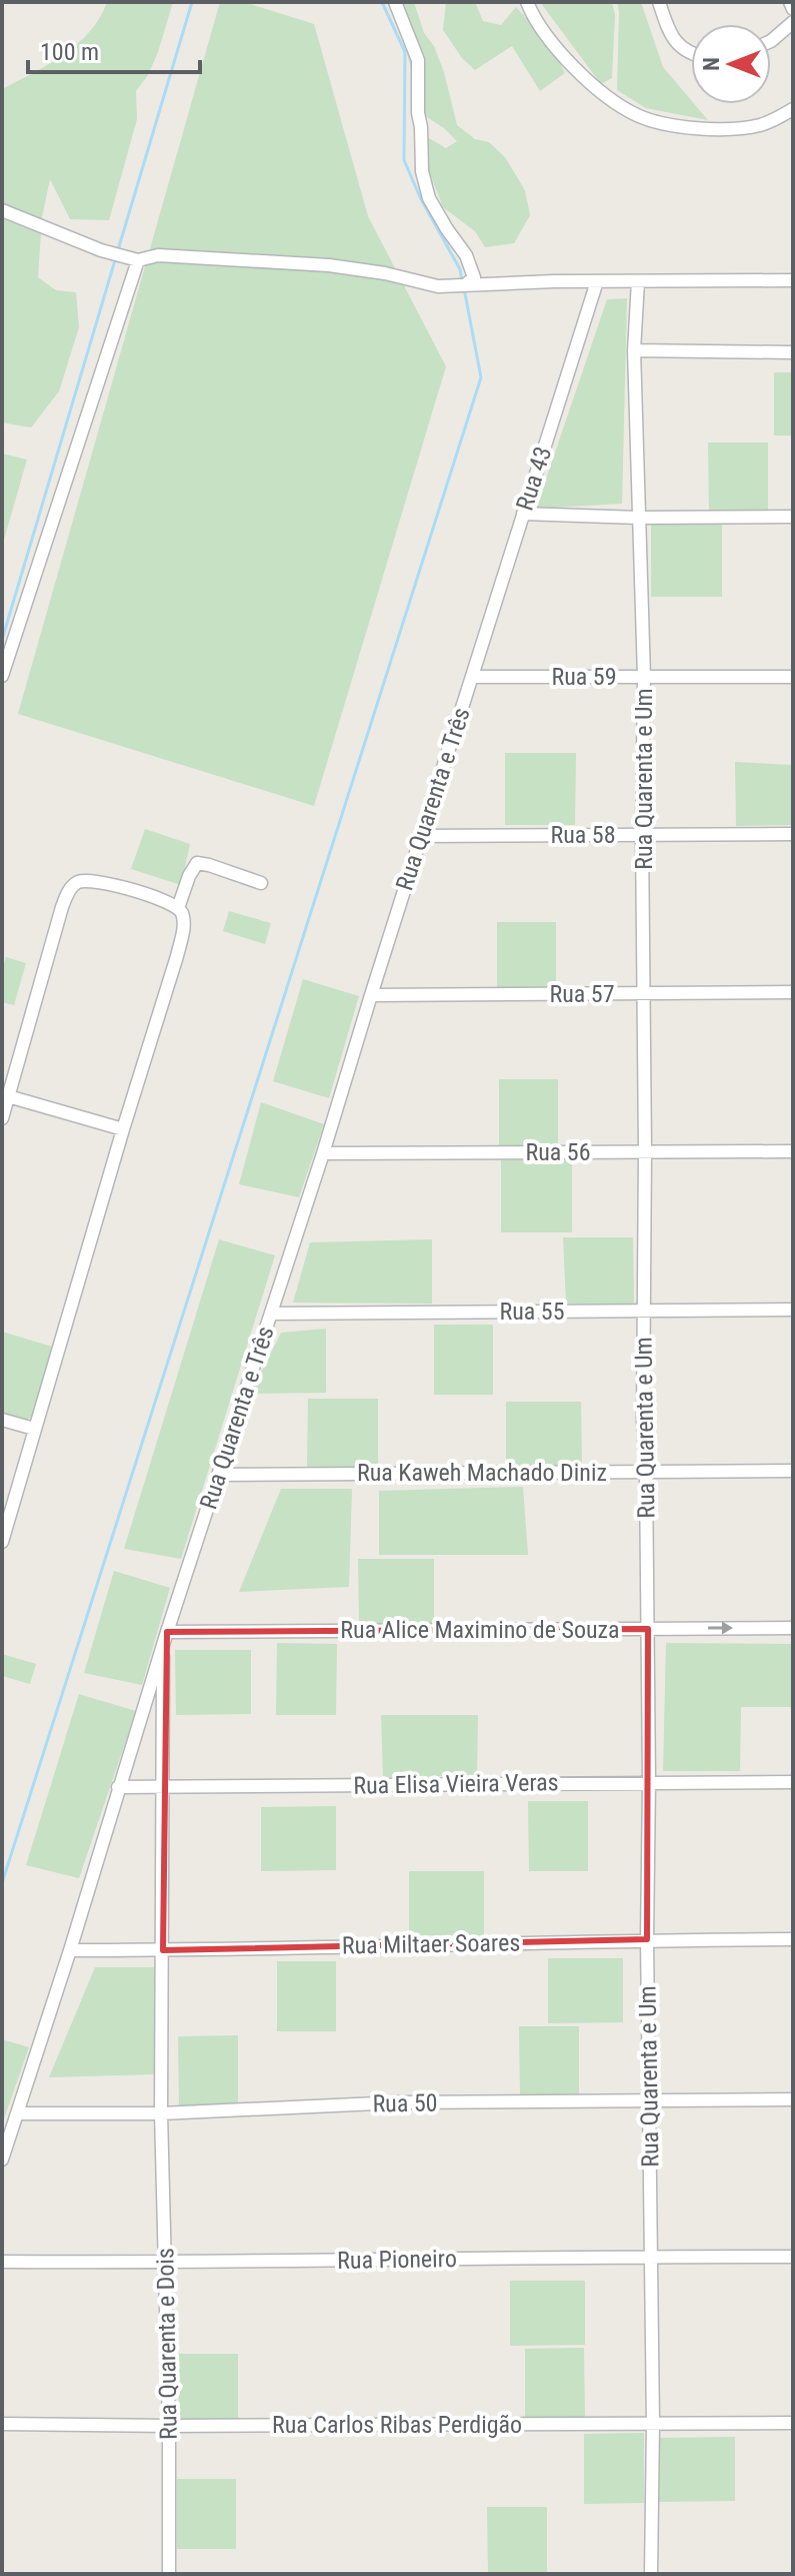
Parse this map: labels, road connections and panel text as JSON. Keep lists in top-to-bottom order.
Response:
{
  "streets": {
    "street": [
      "Rua 43",
      "Rua 59",
      "Rua Quarenta e Um",
      "Rua Quarenta e Três",
      "Rua 58",
      "Rua 57",
      "Rua 56",
      "Rua 55",
      "Rua Kaweh Machado Diniz",
      "Rua Alice Maximino de Souza",
      "Rua Elisa Vieira Veras",
      "Rua Miltaer Soares",
      "Rua 50",
      "Rua Pioneiro",
      "Rua Quarenta e Dois",
      "Rua Carlos Ribas Perdigão"
    ]
  },
  "crossings": [
    ["Rua 43", "Rua 59"],
    ["Rua 43", "Rua Quarenta e Três"],
    ["Rua 59", "Rua Quarenta e Um"],
    ["Rua 59", "Rua Quarenta e Três"],
    ["Rua Quarenta e Um", "Rua 58"],
    ["Rua Quarenta e Um", "Rua 57"],
    ["Rua Quarenta e Um", "Rua 56"],
    ["Rua Quarenta e Um", "Rua 55"],
    ["Rua Quarenta e Um", "Rua Kaweh Machado Diniz"],
    ["Rua Quarenta e Um", "Rua Alice Maximino de Souza"],
    ["Rua Quarenta e Um", "Rua Elisa Vieira Veras"],
    ["Rua Quarenta e Um", "Rua Miltaer Soares"],
    ["Rua Quarenta e Um", "Rua 50"],
    ["Rua Quarenta e Um", "Rua Pioneiro"],
    ["Rua Quarenta e Um", "Rua Carlos Ribas Perdigão"],
    ["Rua Quarenta e Três", "Rua 58"],
    ["Rua Quarenta e Três", "Rua 57"],
    ["Rua Quarenta e Três", "Rua 56"],
    ["Rua Quarenta e Três", "Rua 55"],
    ["Rua Quarenta e Três", "Rua Kaweh Machado Diniz"],
    ["Rua Quarenta e Três", "Rua Alice Maximino de Souza"],
    ["Rua Quarenta e Três", "Rua Elisa Vieira Veras"],
    ["Rua Quarenta e Três", "Rua Miltaer Soares"],
    ["Rua Quarenta e Três", "Rua 50"],
    ["Rua Miltaer Soares", "Rua Quarenta e Dois"],
    ["Rua 50", "Rua Quarenta e Dois"],
    ["Rua Pioneiro", "Rua Quarenta e Dois"],
    ["Rua Quarenta e Dois", "Rua Carlos Ribas Perdigão"]
  ],
  "scale_bar": "100 m",
  "north": "left"
}
